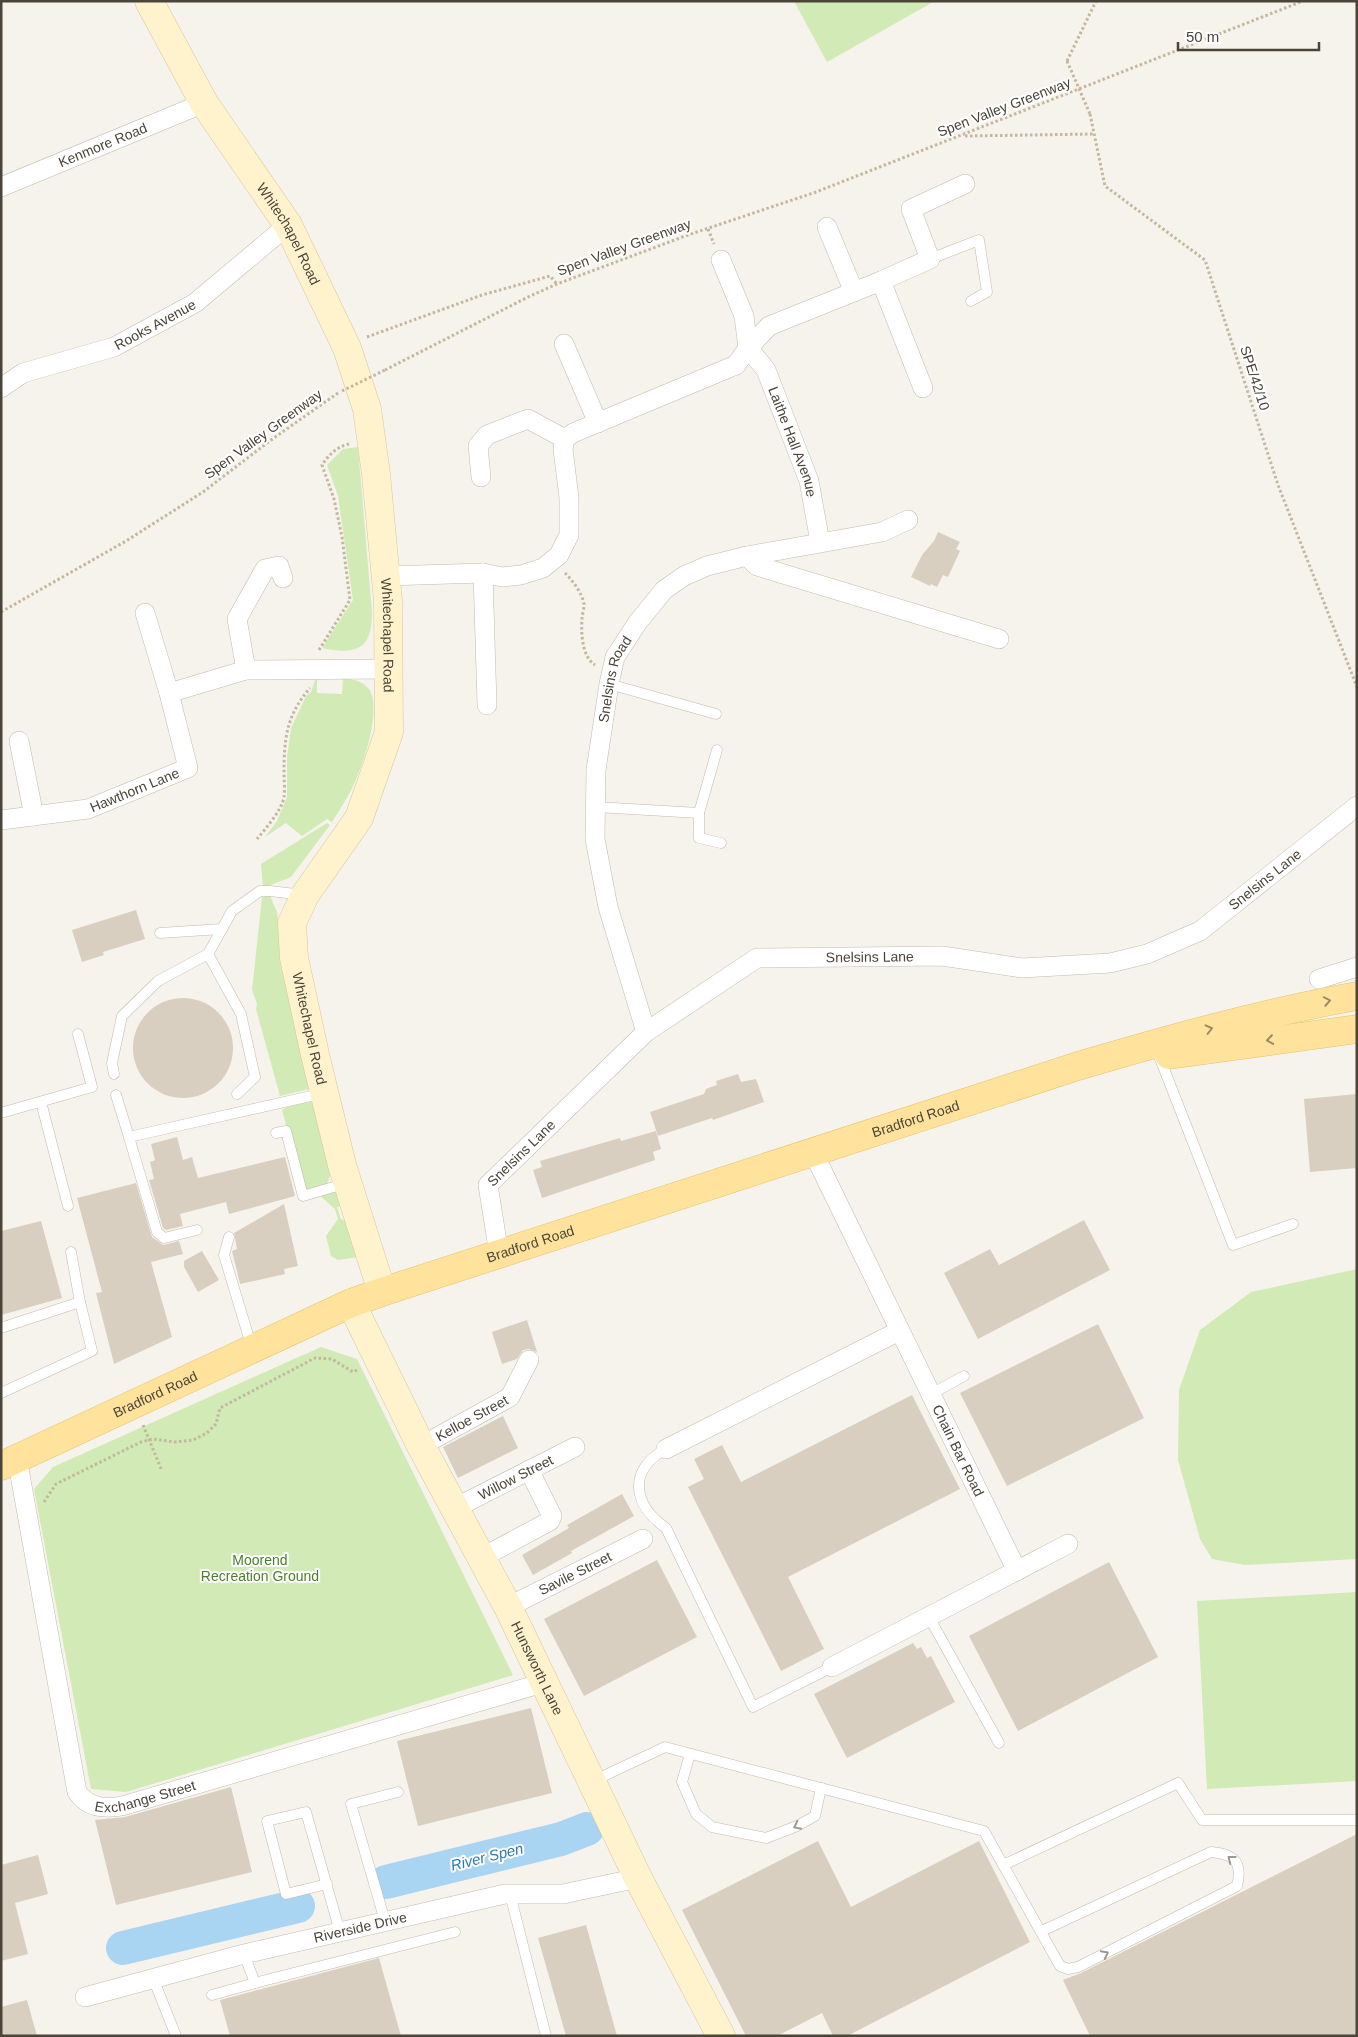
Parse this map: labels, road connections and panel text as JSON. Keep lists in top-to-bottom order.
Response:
{
  "streets": {
    "main road": ["Bradford Road"],
    "street": [
      "Kenmore Road",
      "Whitechapel Road",
      "Rooks Avenue",
      "Laithe Hall Avenue",
      "Snelsins Road",
      "Hawthorn Lane",
      "Snelsins Lane",
      "Kelloe Street",
      "Chain Bar Road",
      "Willow Street",
      "Savile Street",
      "Hunsworth Lane",
      "Exchange Street",
      "Riverside Drive"
    ],
    "path": ["Spen Valley Greenway", "SPE/42/10"]
  },
  "crossings": [
    ["Kenmore Road", "Whitechapel Road"],
    ["Whitechapel Road", "Rooks Avenue"],
    ["Whitechapel Road", "Bradford Road"],
    ["Laithe Hall Avenue", "Snelsins Road"],
    ["Snelsins Road", "Snelsins Lane"],
    ["Snelsins Lane", "Bradford Road"],
    ["Bradford Road", "Chain Bar Road"],
    ["Bradford Road", "Hunsworth Lane"],
    ["Bradford Road", "Exchange Street"],
    ["Kelloe Street", "Hunsworth Lane"],
    ["Willow Street", "Hunsworth Lane"],
    ["Savile Street", "Hunsworth Lane"],
    ["Hunsworth Lane", "Exchange Street"],
    ["Hunsworth Lane", "Riverside Drive"]
  ],
  "water": ["River Spen"],
  "parks": ["Moorend Recreation Ground"],
  "scale_bar": "50 m"
}
